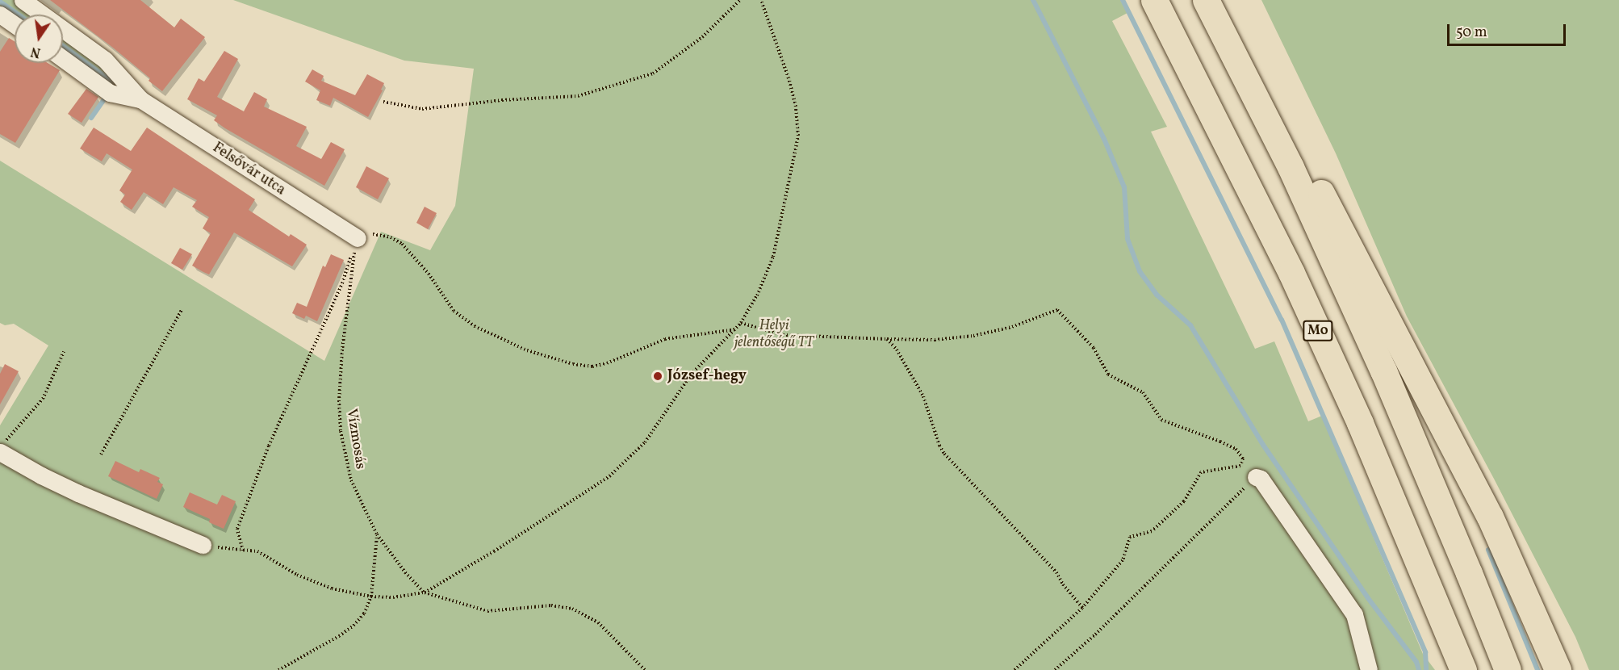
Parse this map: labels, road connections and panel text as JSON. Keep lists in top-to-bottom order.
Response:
{
  "streets": {
    "highway": ["M0"],
    "street": ["Felsővár utca"],
    "path": ["Vízmosás"]
  },
  "crossings": [
    ["Felsővár utca", "Vízmosás"]
  ],
  "parks": ["Helyi jelentőségű TT"],
  "places": ["József-hegy"],
  "scale_bar": "50 m",
  "north": "bottom"
}
